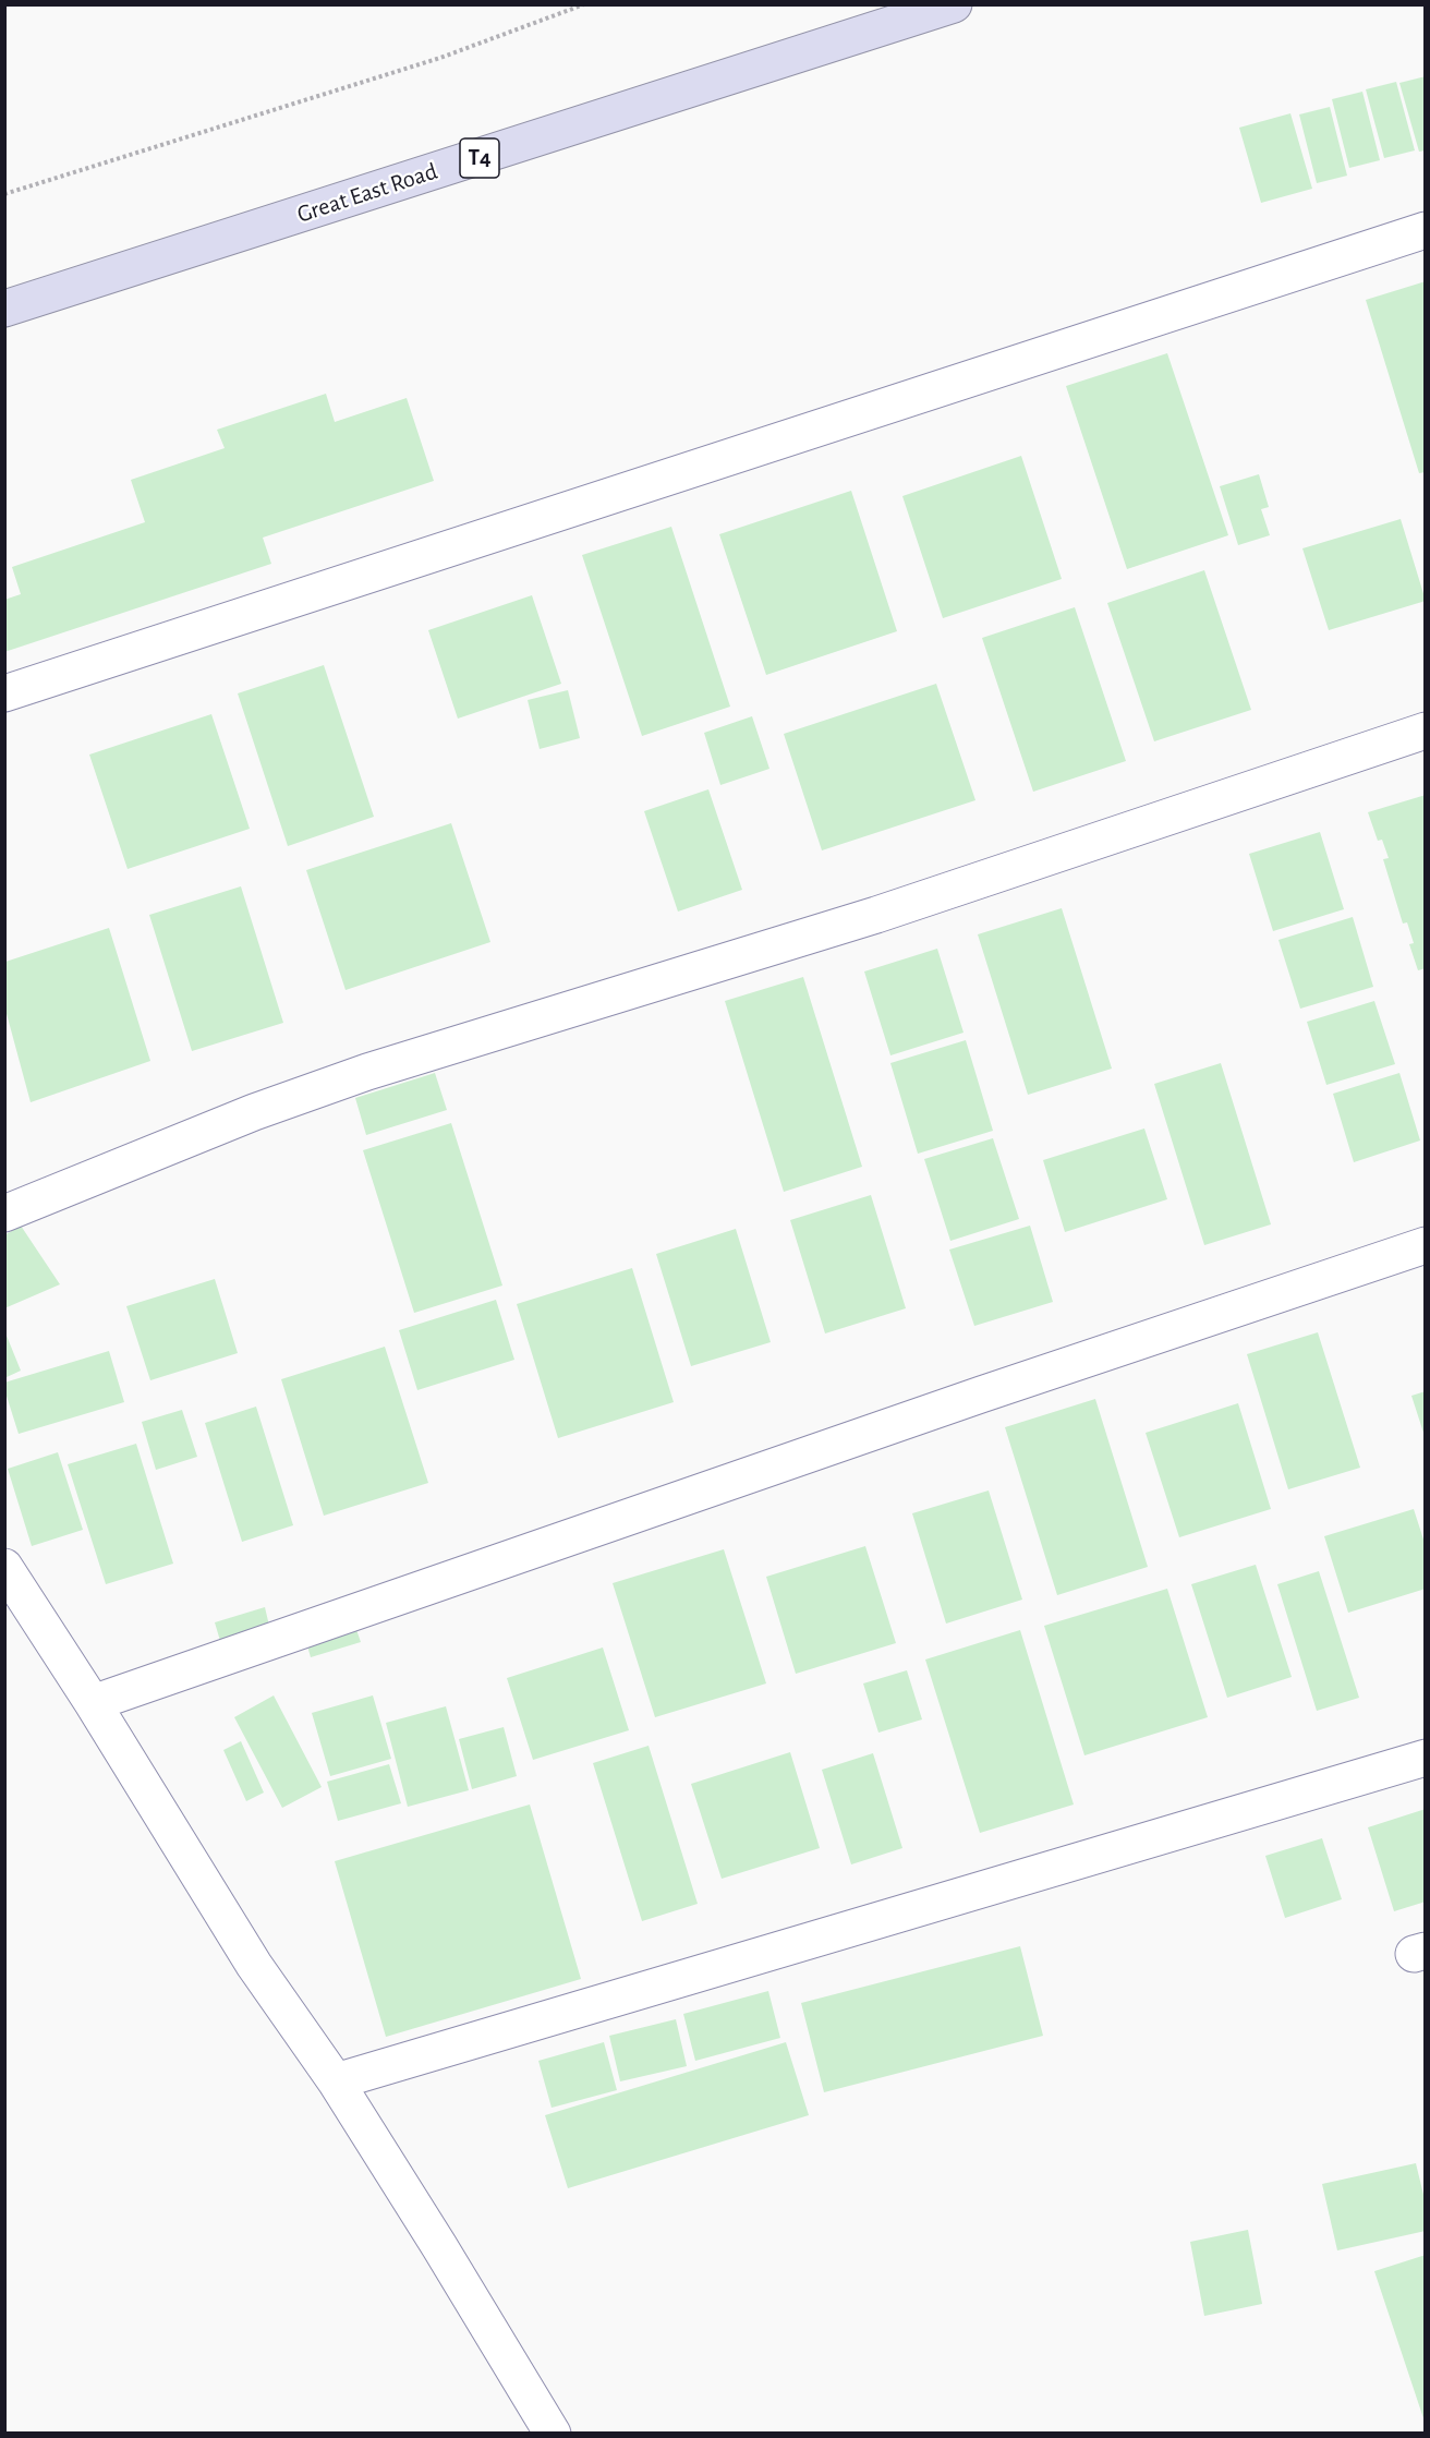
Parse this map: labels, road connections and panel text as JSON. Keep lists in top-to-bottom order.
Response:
{
  "streets": {
    "highway": ["T4", "Great East Road"]
  }
}
